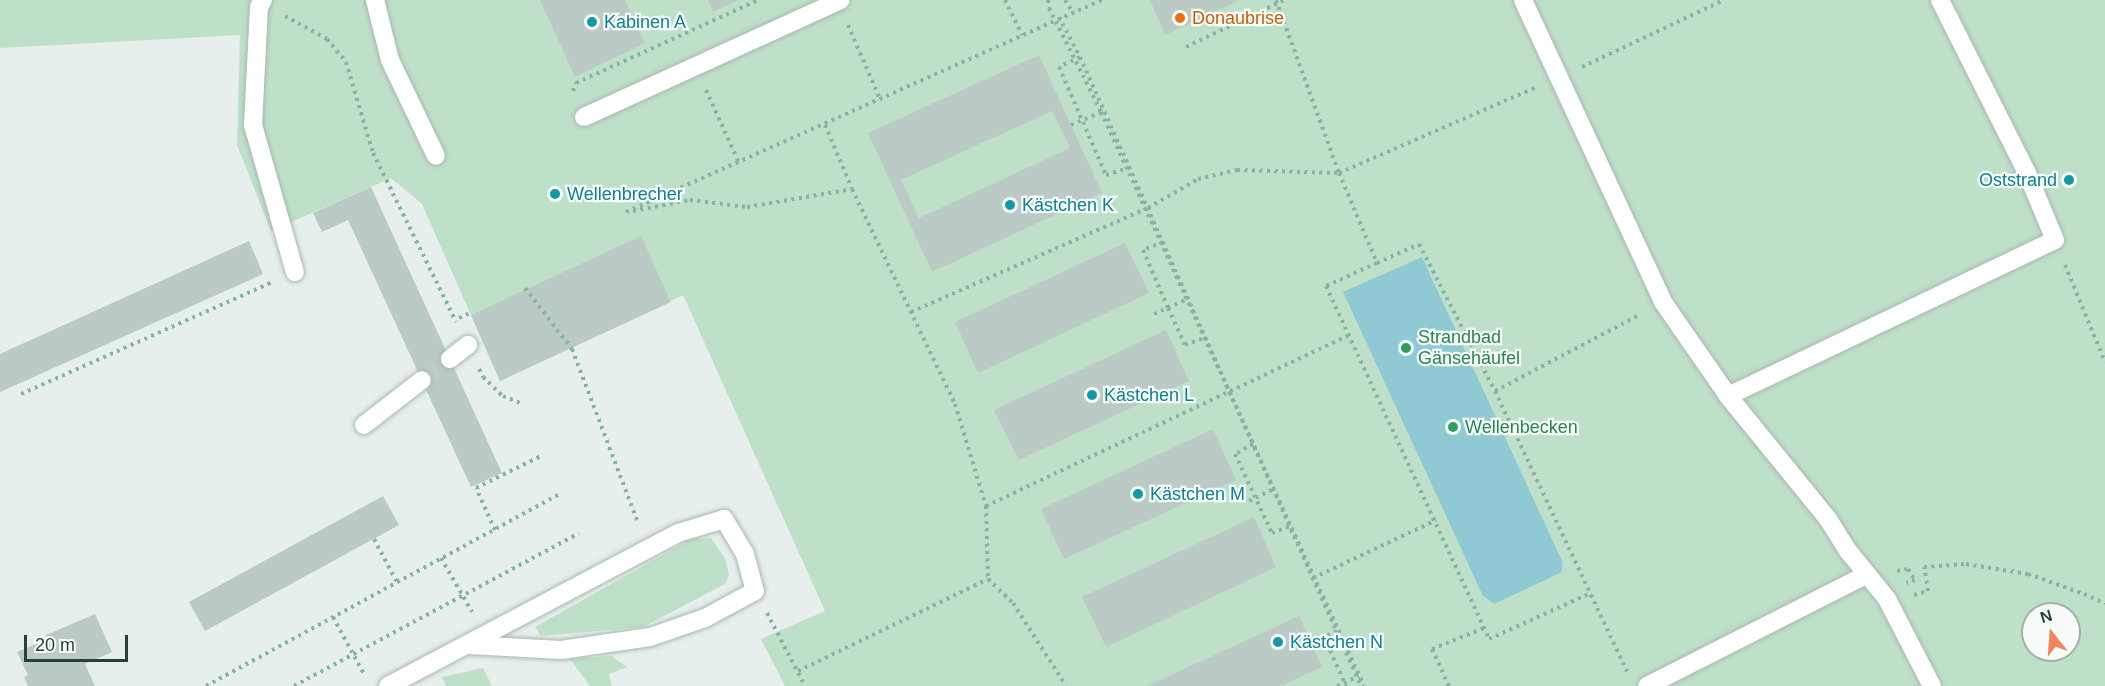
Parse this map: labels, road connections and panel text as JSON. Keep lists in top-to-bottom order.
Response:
{
  "places": [
    "Donaubrise",
    "Kabinen A",
    "Oststrand",
    "Wellenbrecher",
    "Kästchen K",
    "Strandbad Gänsehäufel",
    "Kästchen L",
    "Wellenbecken",
    "Kästchen M",
    "Kästchen N"
  ],
  "scale_bar": "20 m",
  "north": "top"
}
